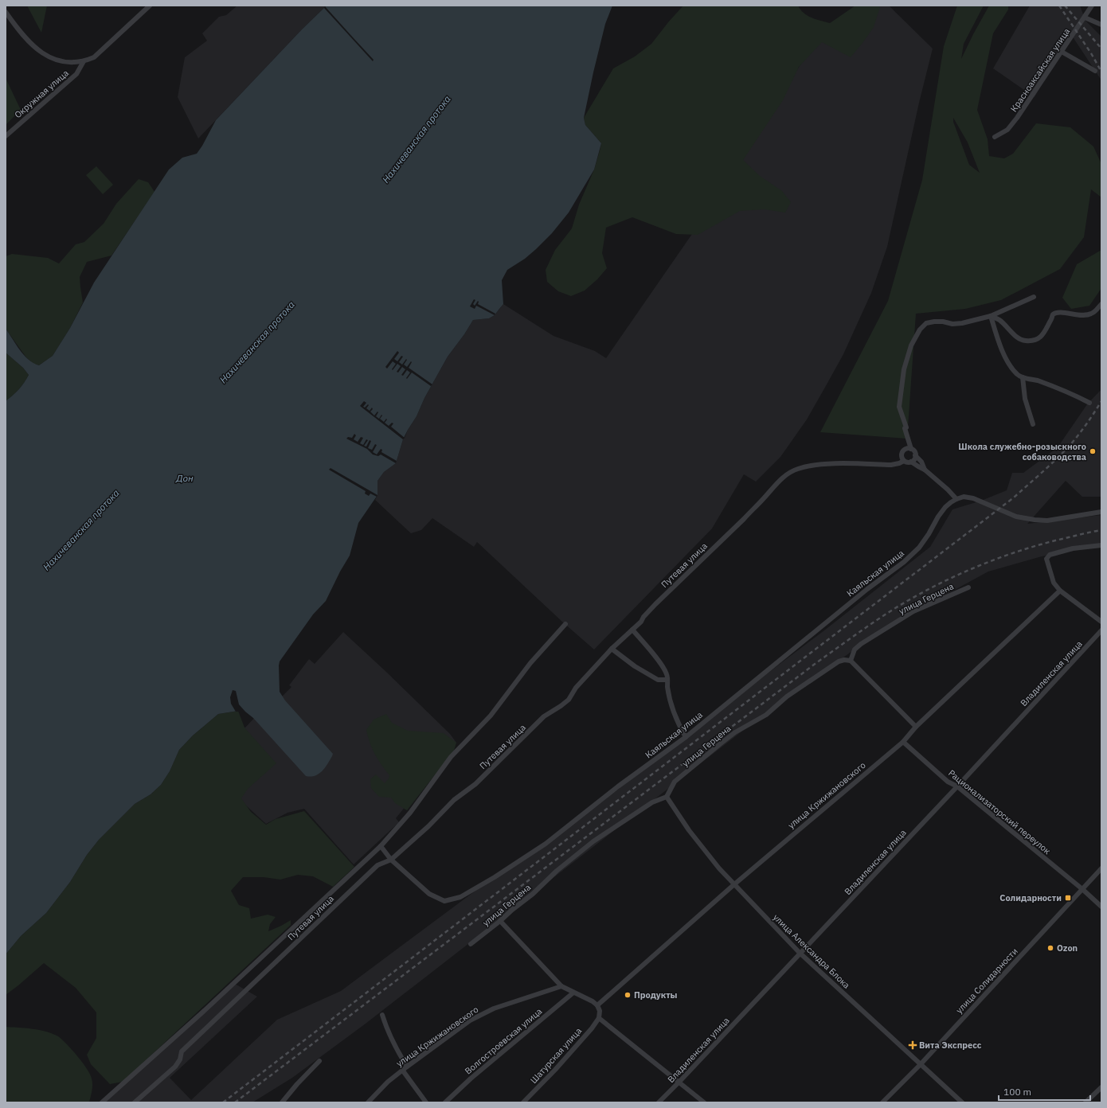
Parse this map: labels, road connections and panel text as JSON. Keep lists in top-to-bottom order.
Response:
{
  "streets": {
    "street": [
      "Красноаксайская улица",
      "Окружная улица",
      "Путевая улица",
      "Каяльская улица",
      "улица Герцена",
      "Владиленская улица",
      "улица Кржижановского",
      "Рационализаторский переулок",
      "улица Александра Блока",
      "улица Солидарности",
      "Волгостроевская улица",
      "Шатурская улица"
    ]
  },
  "crossings": [
    ["Путевая улица", "Каяльская улица"],
    ["улица Герцена", "улица Александра Блока"],
    ["Владиленская улица", "Рационализаторский переулок"],
    ["Владиленская улица", "улица Александра Блока"],
    ["улица Кржижановского", "Рационализаторский переулок"],
    ["улица Кржижановского", "улица Александра Блока"],
    ["Рационализаторский переулок", "улица Солидарности"],
    ["улица Александра Блока", "улица Солидарности"]
  ],
  "water": ["Нахичеванская протока", "Дон"],
  "places": {
    "other": ["Школа служебно-розыскного собаководства", "Ozon", "Продукты"],
    "transit": ["Солидарности"],
    "health": ["Вита Экспресс"]
  },
  "scale_bar": "100 m"
}
